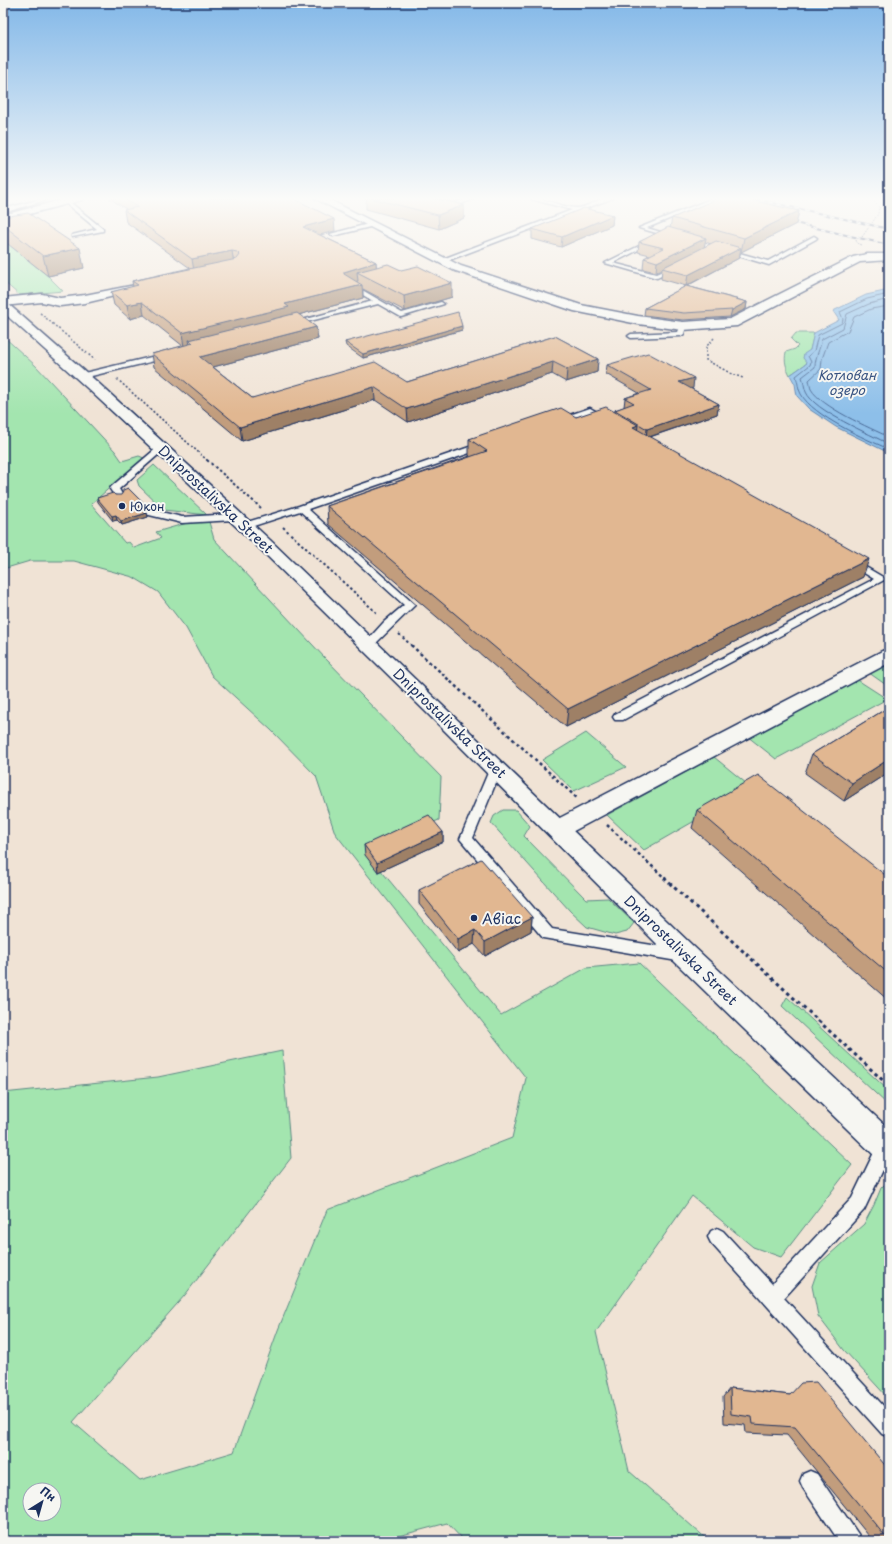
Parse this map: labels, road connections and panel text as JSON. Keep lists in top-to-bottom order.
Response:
{
  "streets": {
    "street": ["Dniprostalivska Street"]
  },
  "water": ["Котлован озеро"],
  "places": ["Юкон", "Авіас"],
  "north": "top right"
}
